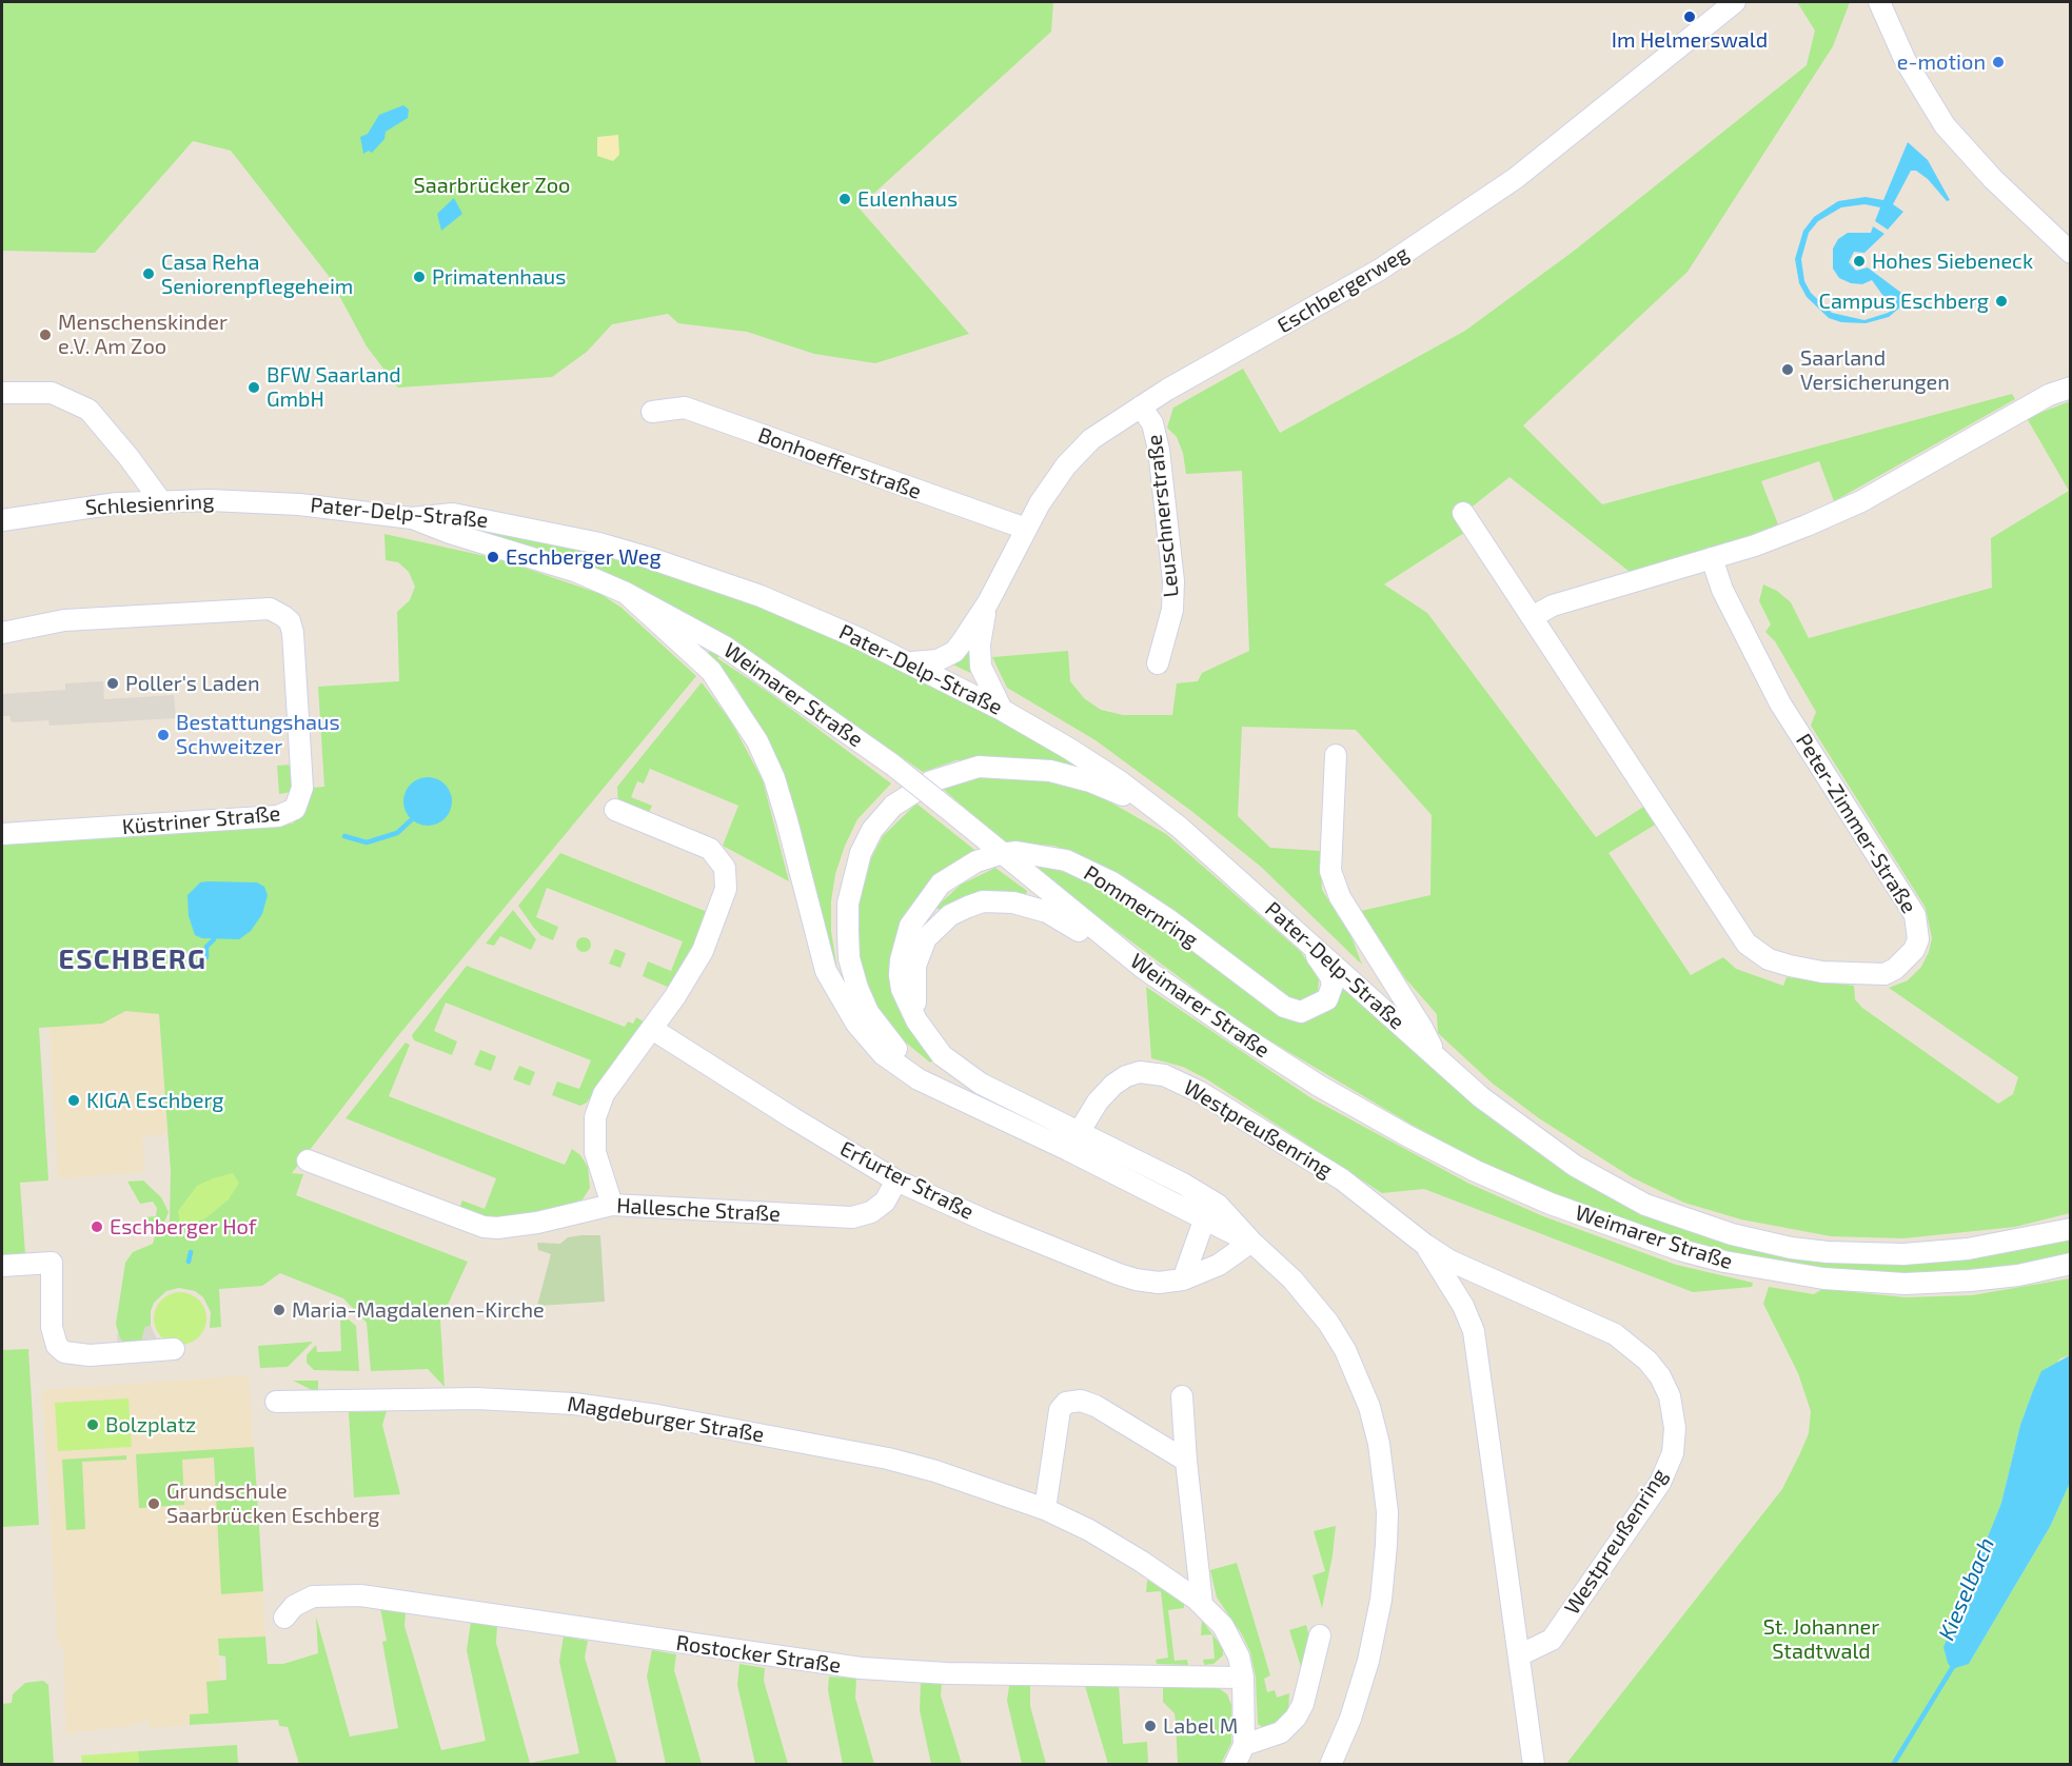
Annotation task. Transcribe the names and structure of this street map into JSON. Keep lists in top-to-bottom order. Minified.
{"streets":{"street":["Eschbergerweg","Bonhoefferstraße","Schlesienring","Pater-Delp-Straße","Leuschnerstraße","Weimarer Straße","Küstriner Straße","Peter-Zimmer-Straße","Pommernring","Westpreußenring","Erfurter Straße","Hallesche Straße","Magdeburger Straße","Rostocker Straße"]},"crossings":[["Eschbergerweg","Bonhoefferstraße"],["Eschbergerweg","Pater-Delp-Straße"],["Eschbergerweg","Leuschnerstraße"],["Schlesienring","Pater-Delp-Straße"],["Pater-Delp-Straße","Weimarer Straße"],["Pater-Delp-Straße","Pommernring"],["Weimarer Straße","Pommernring"],["Pommernring","Westpreußenring"],["Pommernring","Erfurter Straße"],["Erfurter Straße","Hallesche Straße"],["Magdeburger Straße","Rostocker Straße"]],"districts":["ESCHBERG"],"water":["Kieselbach"],"parks":["Saarbrücker Zoo","St. Johanner Stadtwald"],"places":["Im Helmerswald","e-motion","Eulenhaus","Hohes Siebeneck","Casa Reha Seniorenpflegeheim","Primatenhaus","Campus Eschberg","Menschenskinder e.V. Am Zoo","Saarland Versicherungen","BFW Saarland GmbH","Eschberger Weg","Poller's Laden","Bestattungshaus Schweitzer","KIGA Eschberg","Eschberger Hof","Maria-Magdalenen-Kirche","Bolzplatz","Grundschule Saarbrücken Eschberg","Label M"]}
